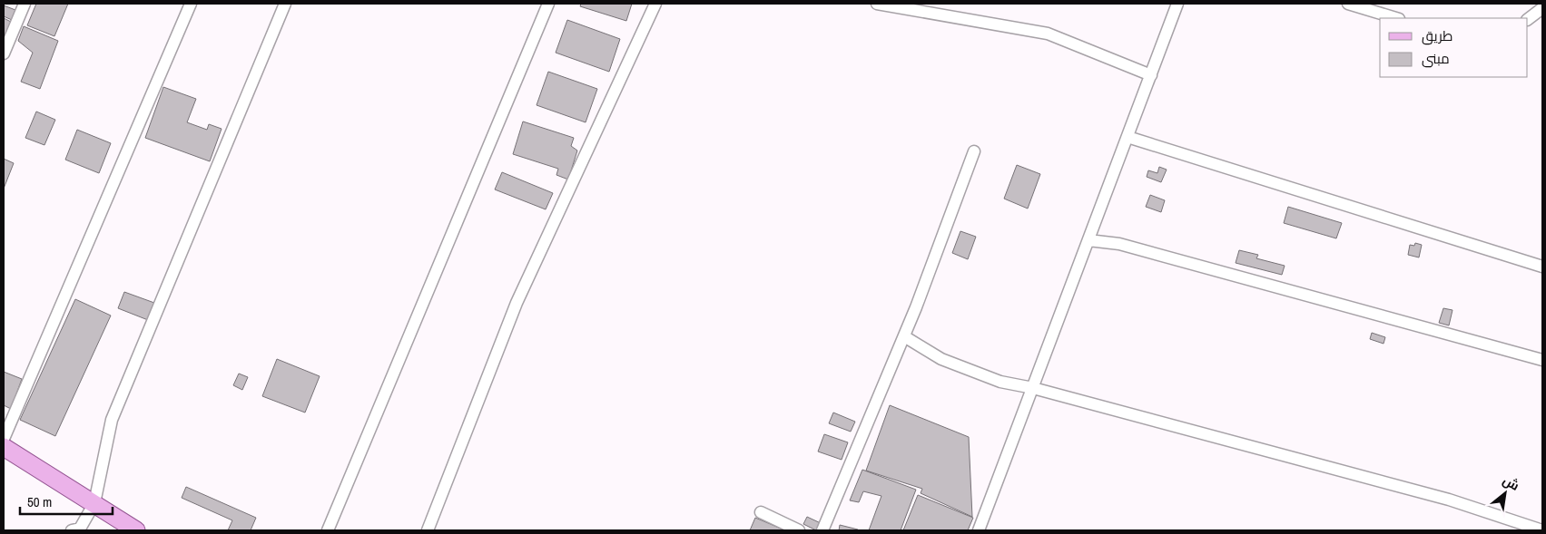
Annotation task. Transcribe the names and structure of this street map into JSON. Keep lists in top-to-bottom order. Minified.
{"legend":["طريق","مبنى"],"scale_bar":"50 m","north":"top right"}
